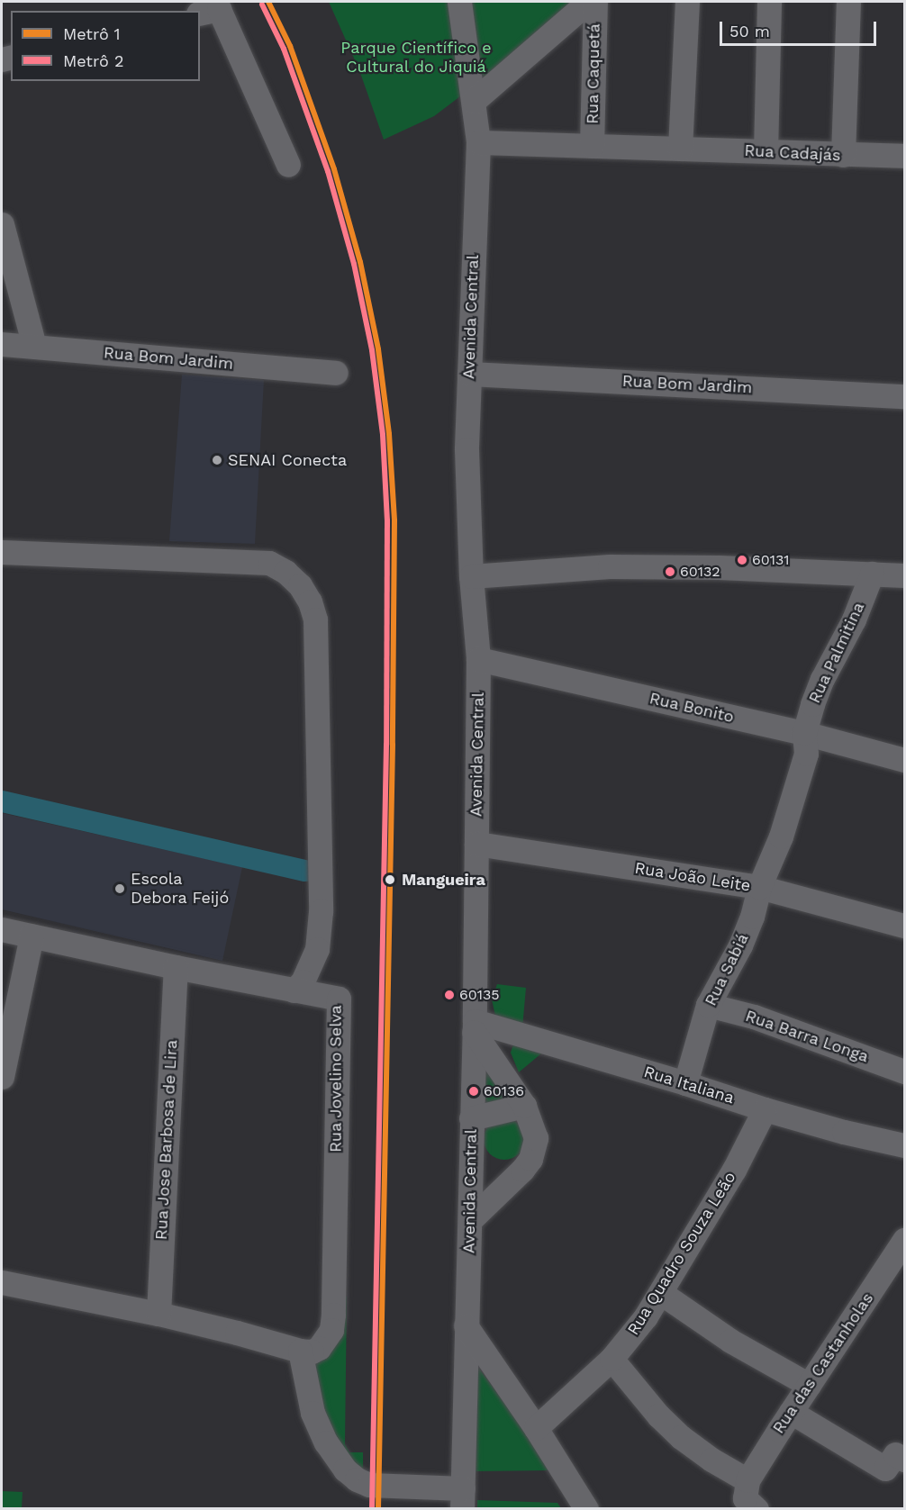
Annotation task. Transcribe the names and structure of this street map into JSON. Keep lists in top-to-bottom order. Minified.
{"streets":{"street":["Rua Caquetá","Rua Cadajás","Avenida Central","Rua Bom Jardim","Rua Palmitina","Rua Bonito","Rua João Leite","Rua Sabiá","Rua Barra Longa","Rua Jovelino Selva","Rua Italiana","Rua Jose Barbosa de Lira","Rua Quadro Souza Leão","Rua das Castanholas"]},"crossings":[["Rua Caquetá","Rua Cadajás"],["Rua Cadajás","Avenida Central"],["Avenida Central","Rua Bom Jardim"],["Avenida Central","Rua Bonito"],["Avenida Central","Rua João Leite"],["Avenida Central","Rua Italiana"],["Rua Palmitina","Rua Bonito"],["Rua Palmitina","Rua João Leite"],["Rua Palmitina","Rua Sabiá"],["Rua João Leite","Rua Sabiá"],["Rua Sabiá","Rua Barra Longa"],["Rua Sabiá","Rua Italiana"],["Rua Jovelino Selva","Rua Jose Barbosa de Lira"],["Rua Italiana","Rua Quadro Souza Leão"]],"parks":["Parque Científico e Cultural do Jiquiá"],"places":["SENAI Conecta","60131","60132","Mangueira","Escola Debora Feijó","60135","60136"],"lines":["metro line 1","metro line 2"],"legend":["Metrô 1","Metrô 2"],"scale_bar":"50 m"}
